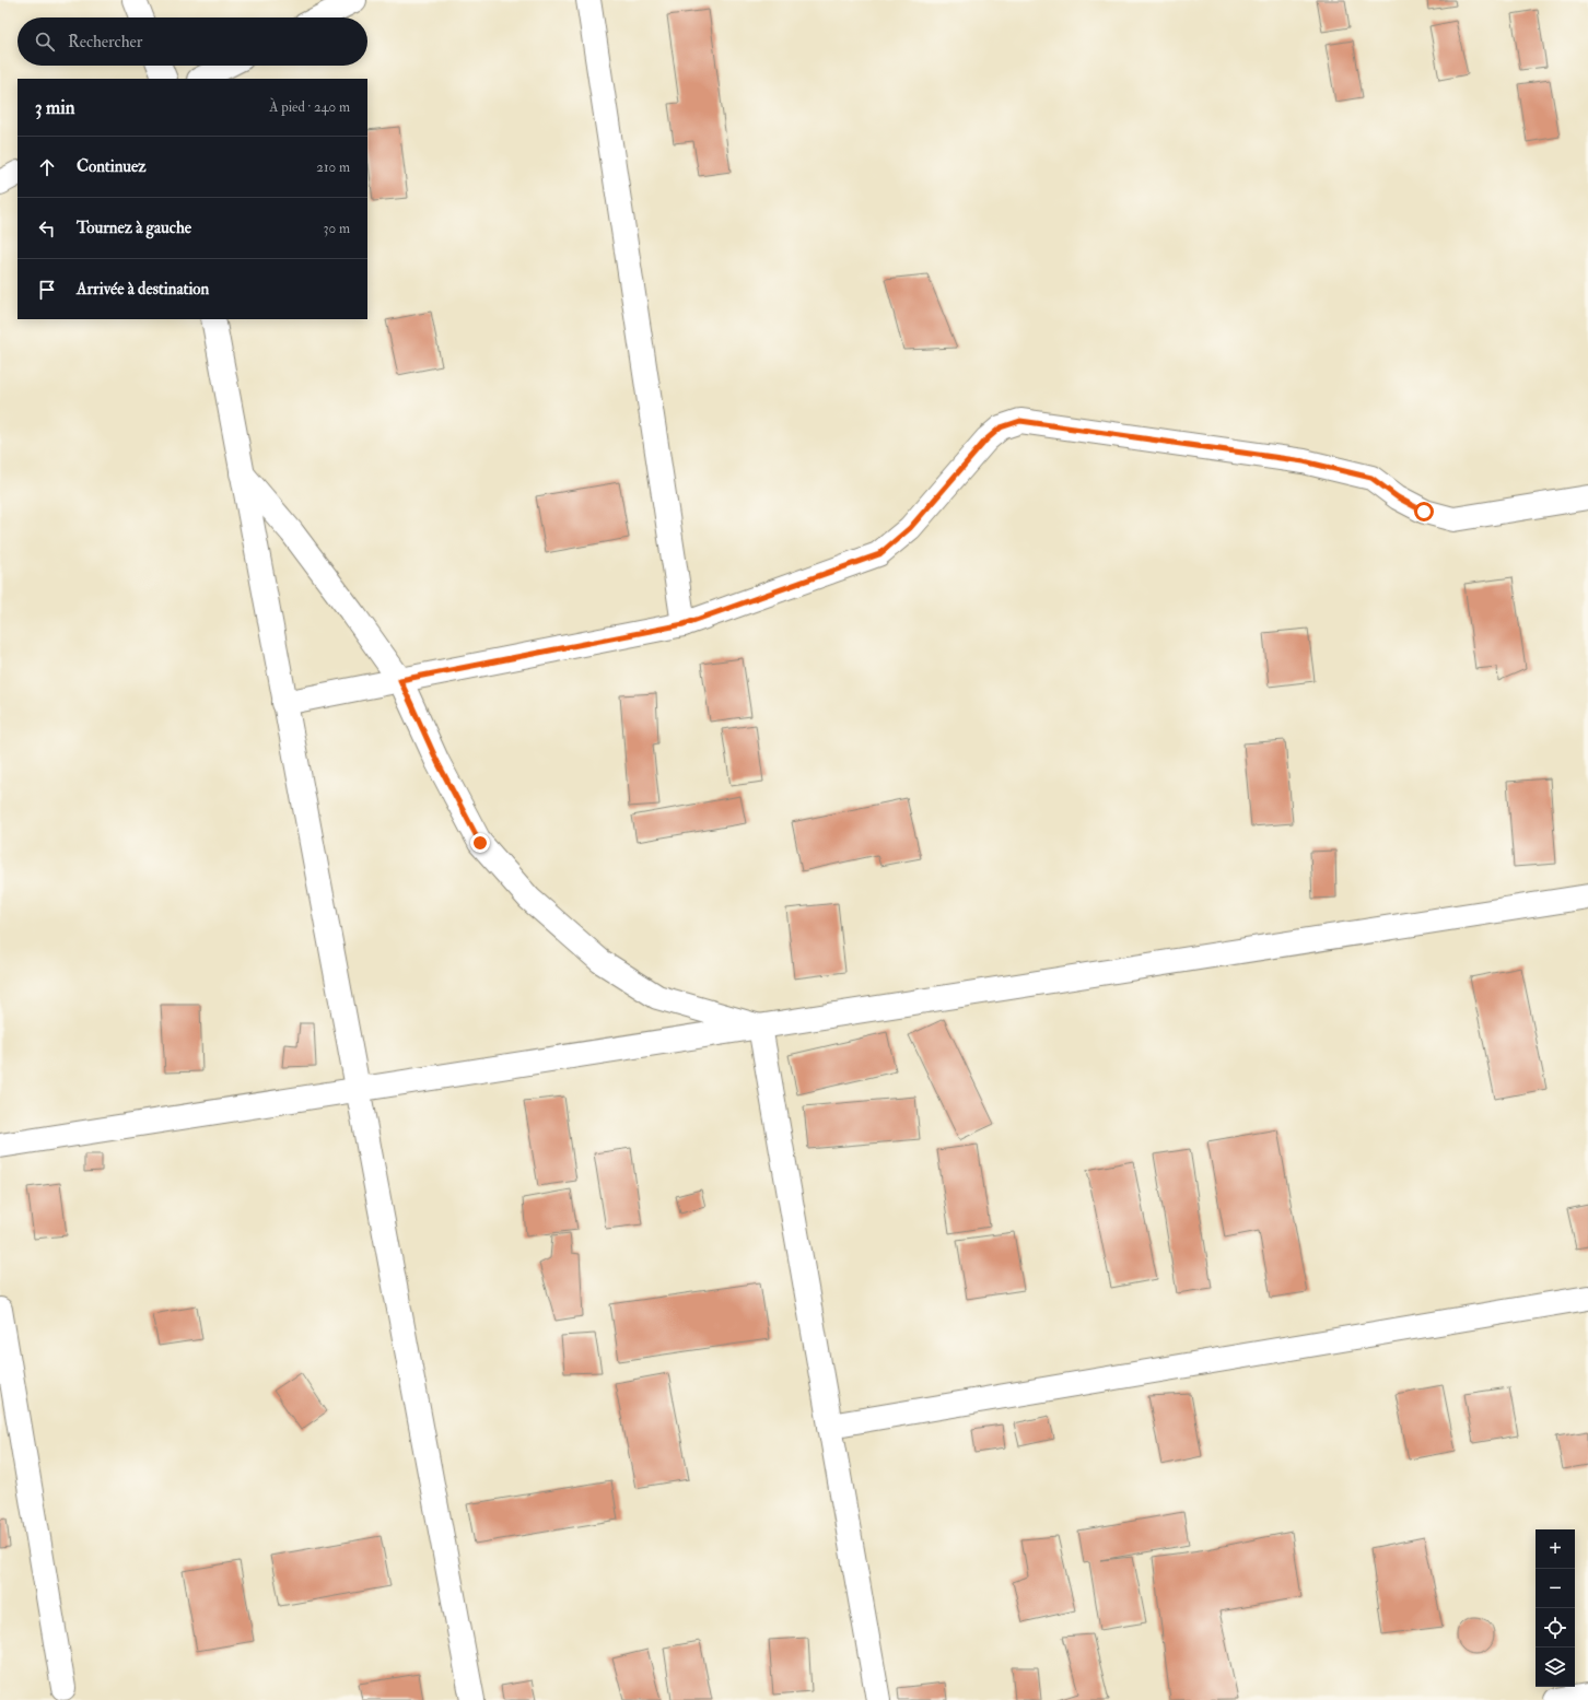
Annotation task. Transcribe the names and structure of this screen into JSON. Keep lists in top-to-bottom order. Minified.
{"page":{"search":"Rechercher","heading":["3 min","À pied · 240 m"],"list":[["Continuez","210 m"],["Tournez à gauche","30 m"],"Arrivée à destination"],"map_buttons":["+","−"]}}
